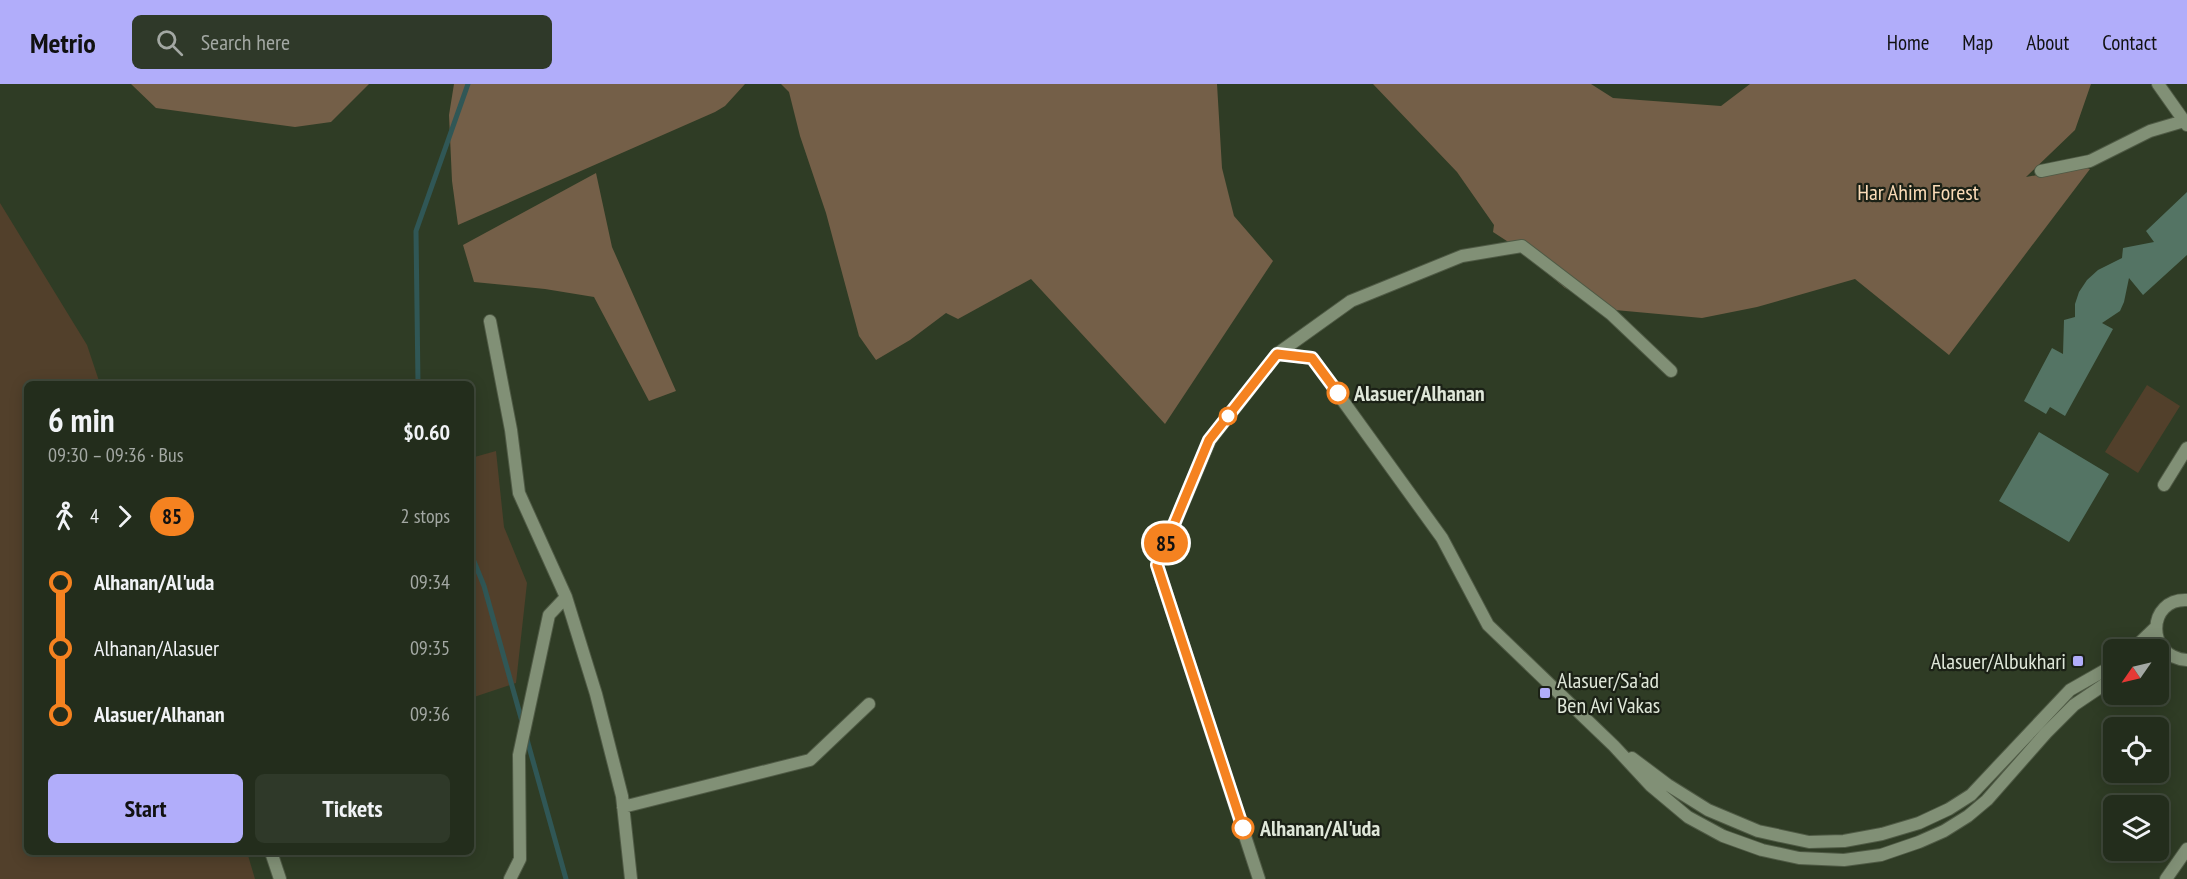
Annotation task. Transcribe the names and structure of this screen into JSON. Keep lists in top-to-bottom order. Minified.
{"parks":["Har Ahim Forest"],"places":{"other":["Alasuer/Alhanan","Alhanan/Al'uda"],"transit":["Alasuer/Albukhari","Alasuer/Sa'ad Ben Avi Vakas"]},"lines":["bus line 85"],"north":"bottom left","page":{"header":"Metrio","search":"Search here","nav":["Home","Map","About","Contact"],"on_map":"85","heading":["6 min","09:30 – 09:36 · Bus","$0.60"],"legs":["4","85","2 stops"],"list":[{"name":"Alhanan/Al'uda","value":"09:34"},{"name":"Alhanan/Alasuer","value":"09:35"},{"name":"Alasuer/Alhanan","value":"09:36"}],"buttons":["Start","Tickets"]}}
